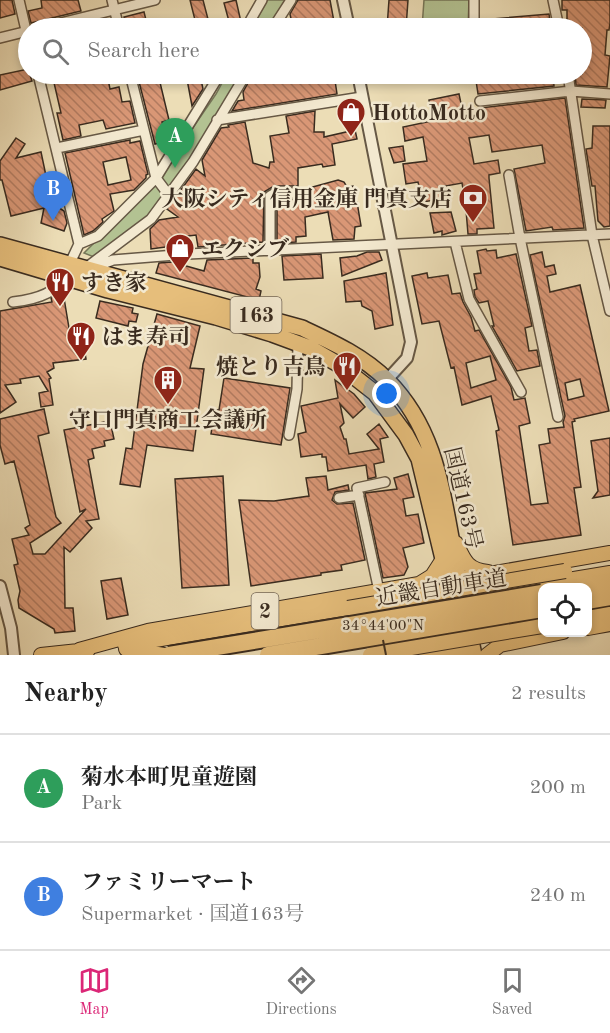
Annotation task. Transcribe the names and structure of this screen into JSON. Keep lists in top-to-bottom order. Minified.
{"streets":{"highway":["163","国道163号","近畿自動車道"],"main road":["2"]},"crossings":[["国道163号","2"]],"places":{"shop":["HottoMotto","エクシブ"],"bank":["大阪シティ信用金庫 門真支店"],"restaurant":["すき家","はま寿司","焼とり吉鳥"],"building":["守口門真商工会議所"]},"page":{"search":"Search here","pins":["A","B"],"heading":["Nearby","2 results"],"list":[{"mark":"A","name":"菊水本町児童遊園","note":"Park","value":"200 m"},{"mark":"B","name":"ファミリーマート","note":"Supermarket · 国道163号","value":"240 m"}],"nav":["Map","Directions","Saved"]},"coordinates":["34°44'00\"N"]}
